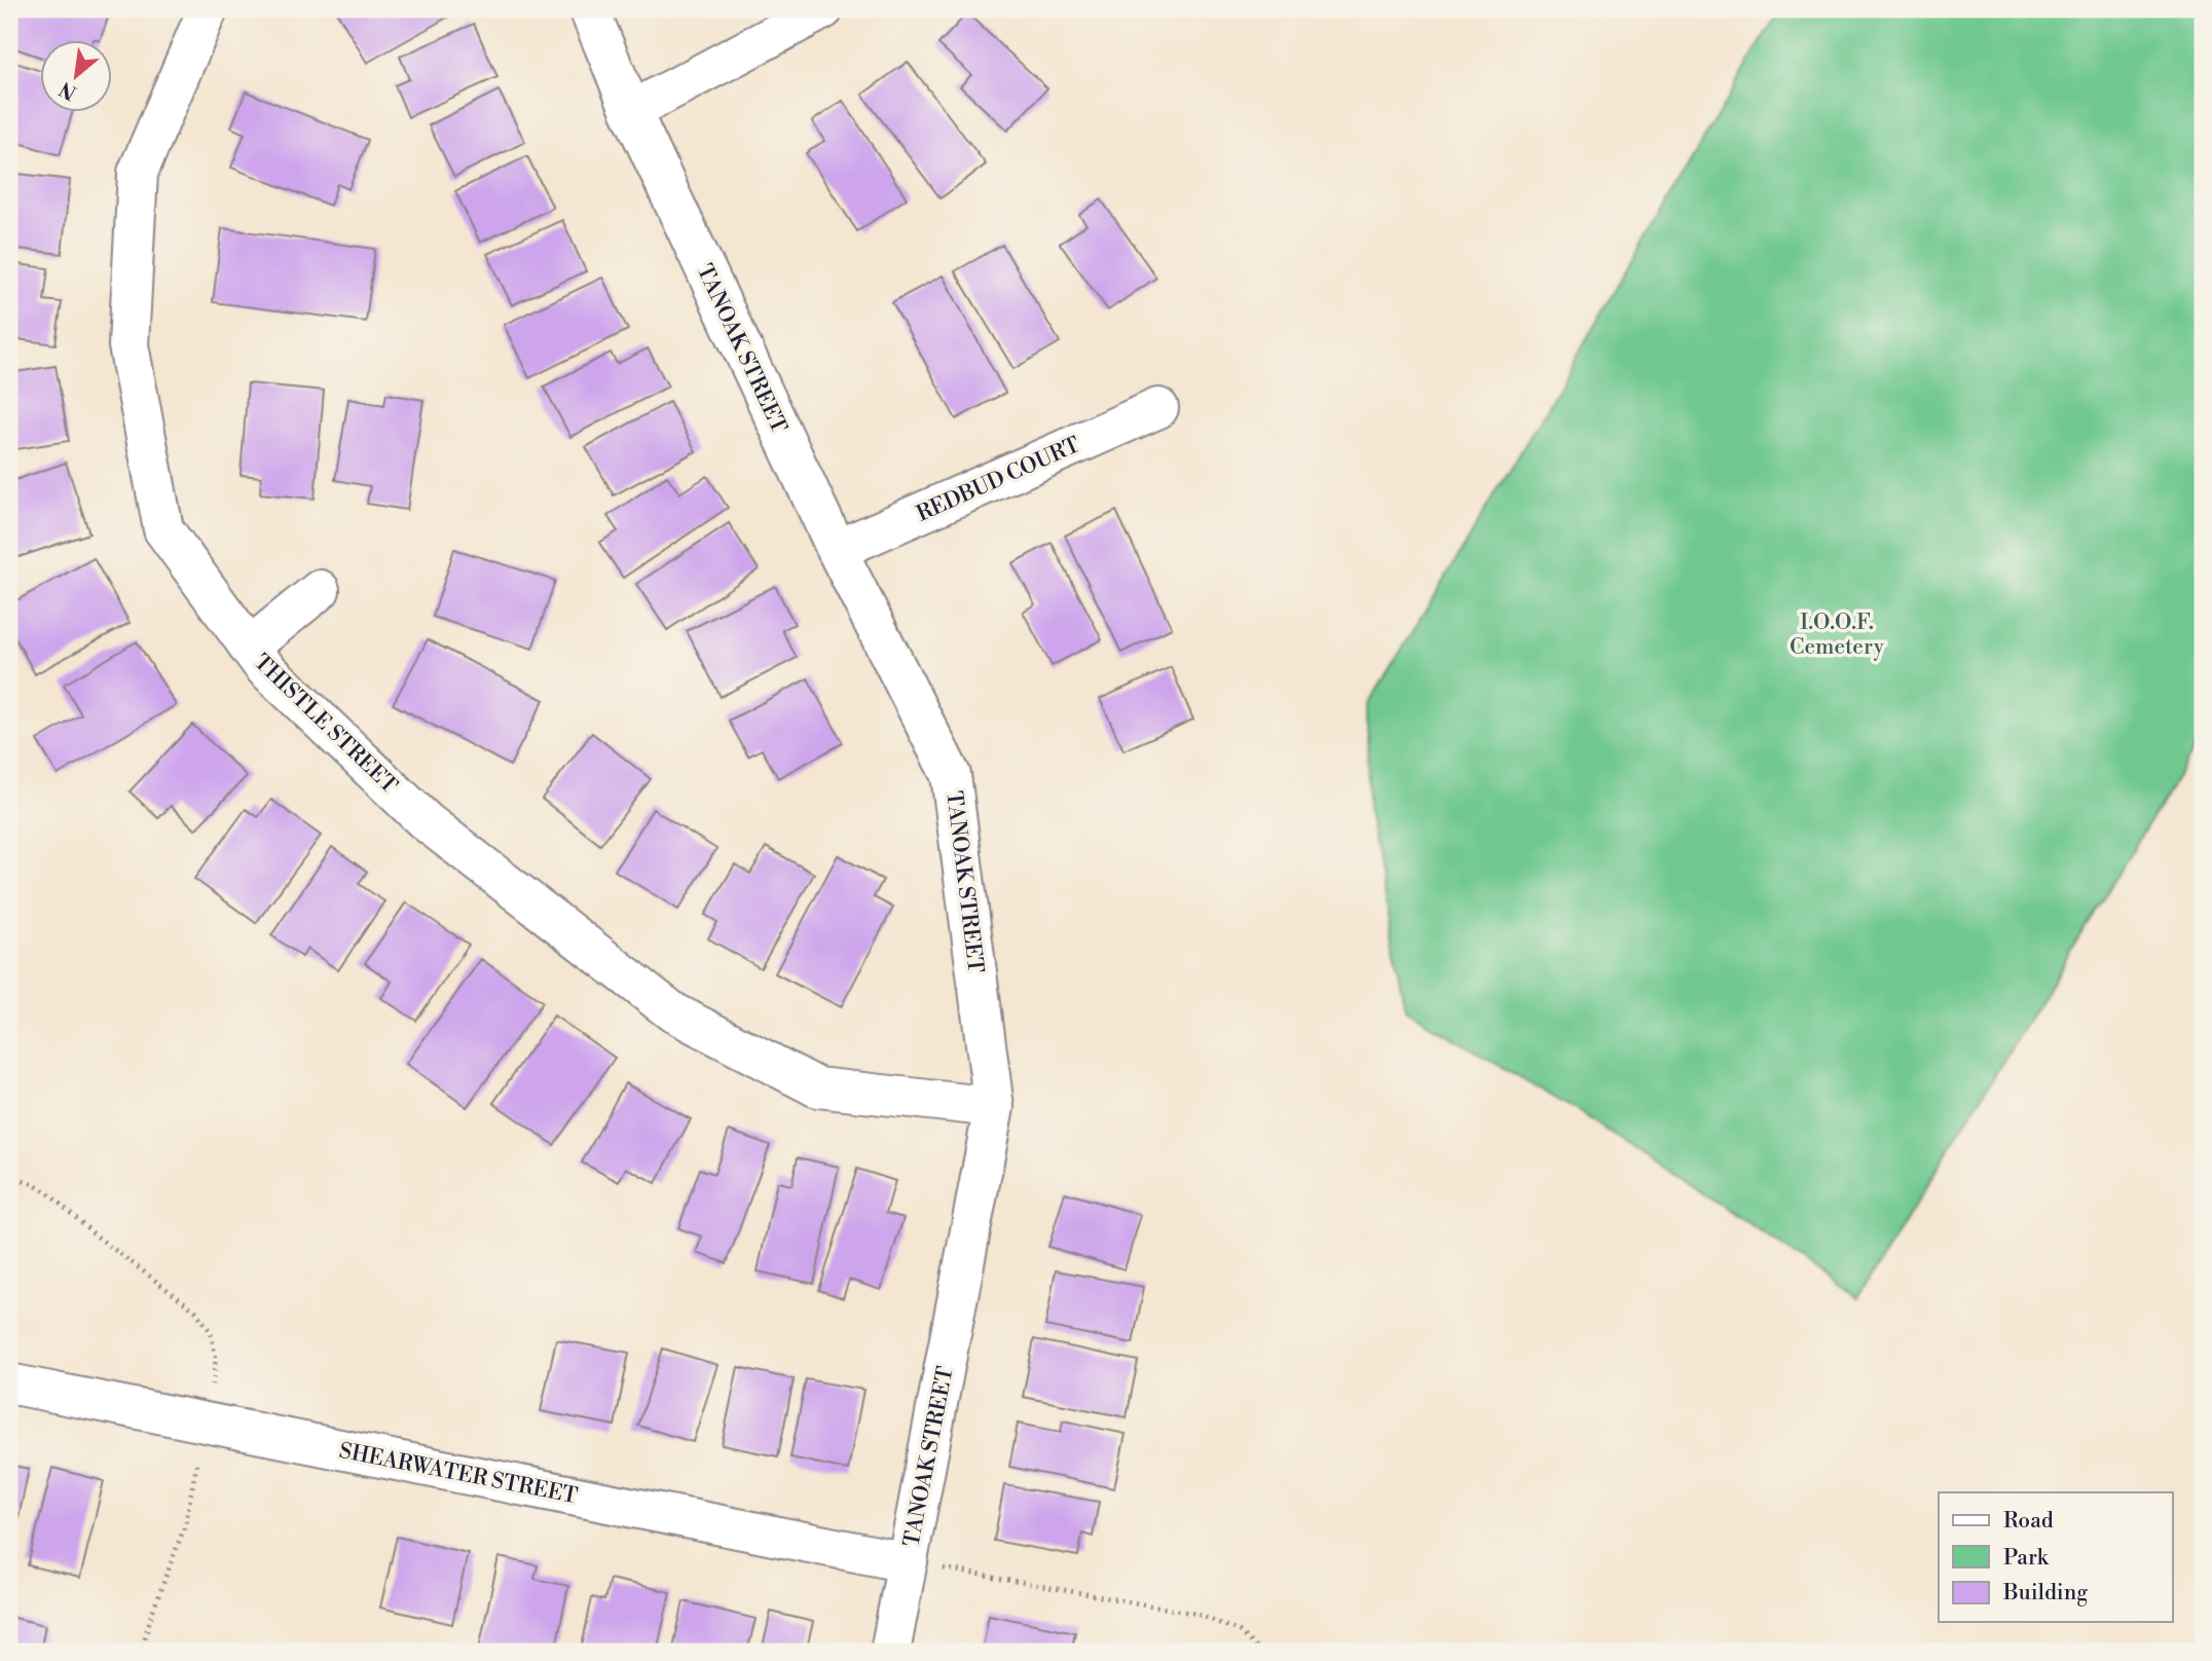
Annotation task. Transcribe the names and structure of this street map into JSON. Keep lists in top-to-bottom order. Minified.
{"streets":{"street":["TANOAK STREET","REDBUD COURT","THISTLE STREET","SHEARWATER STREET"]},"crossings":[["TANOAK STREET","REDBUD COURT"],["TANOAK STREET","THISTLE STREET"],["TANOAK STREET","SHEARWATER STREET"]],"parks":["I.O.O.F. Cemetery"],"legend":["Road","Park","Building"],"north":"bottom left"}
